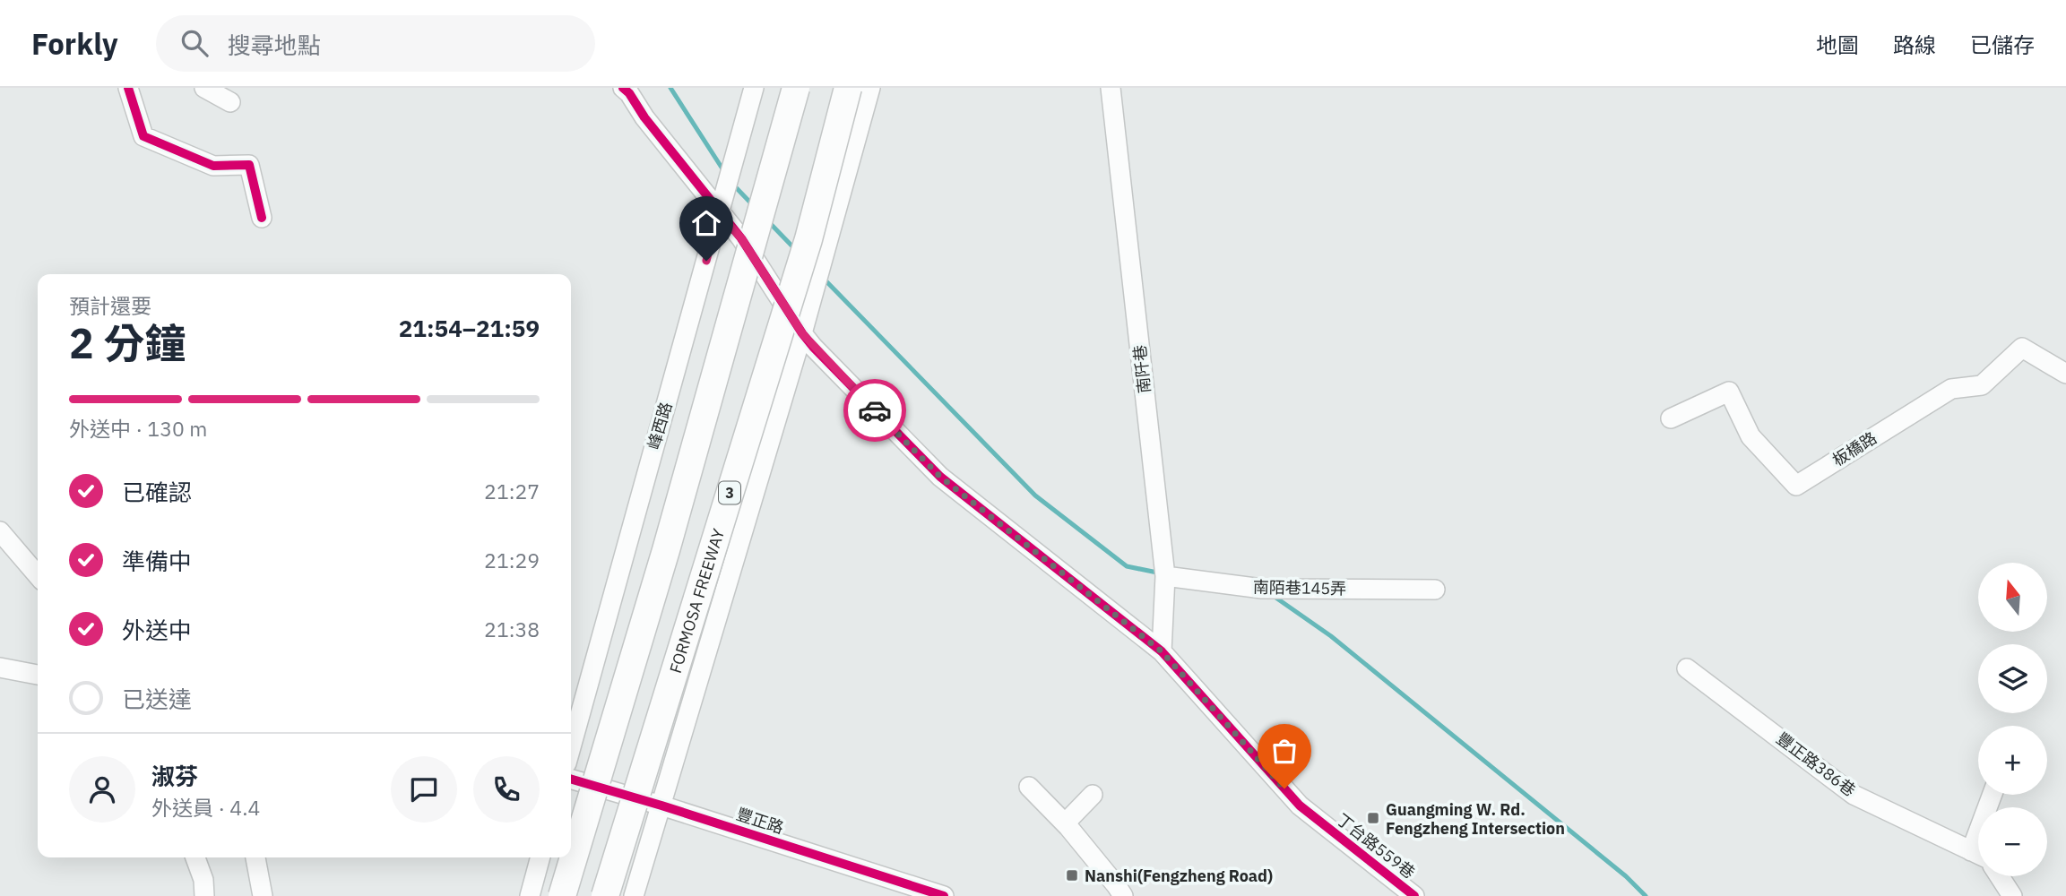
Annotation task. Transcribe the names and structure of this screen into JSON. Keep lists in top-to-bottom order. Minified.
{"streets":{"highway":["3","FORMOSA FREEWAY"],"street":["南阡巷","峰西路","板橋路","南陌巷145弄","豐正路386巷","豐正路","丁台路559巷"]},"crossings":[["南阡巷","南陌巷145弄"],["南阡巷","丁台路559巷"],["峰西路","丁台路559巷"]],"places":{"transit":["Guangming W. Rd. Fengzheng Intersection","Nanshi(Fengzheng Road)"]},"north":"top","page":{"header":"Forkly","search":"搜尋地點","nav":["地圖","路線","已儲存"],"heading":["2 分鐘","預計還要","21:54–21:59"],"panel":["淑芬","外送員 · 4.4"],"bar":"外送中 · 130 m","list":[["已確認","21:27"],["準備中","21:29"],["外送中","21:38"],"已送達"],"map_buttons":["+","−"]}}
